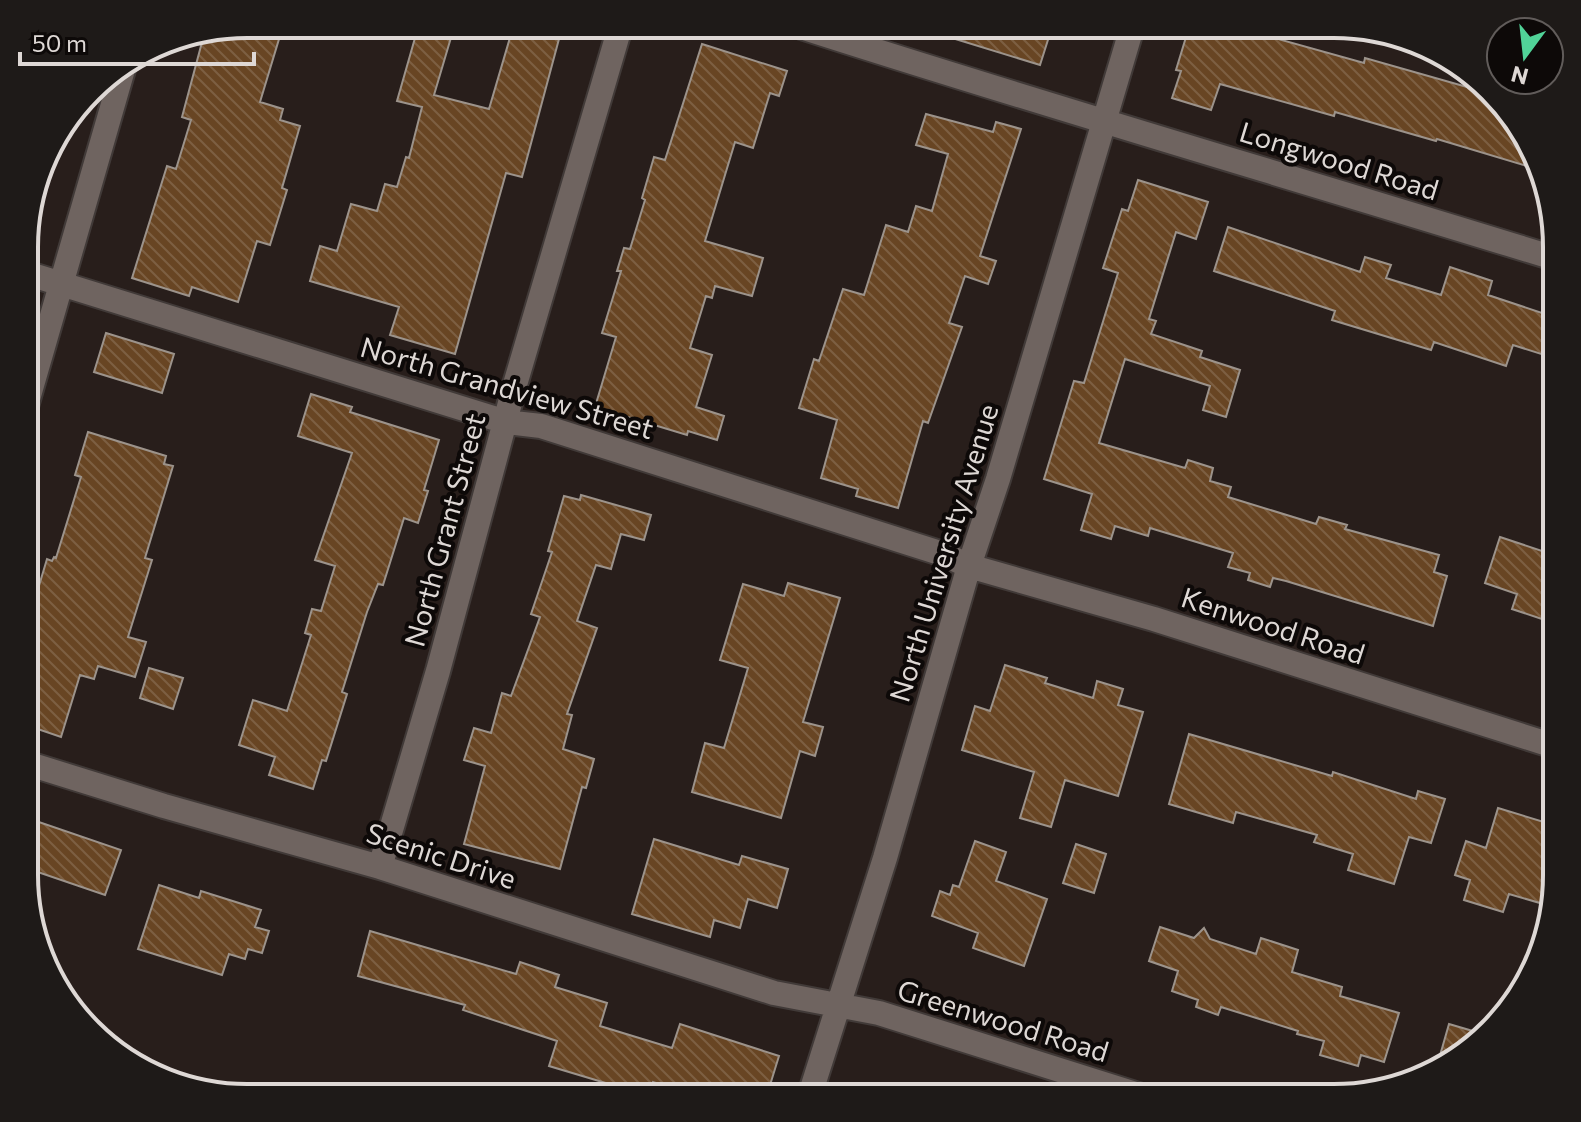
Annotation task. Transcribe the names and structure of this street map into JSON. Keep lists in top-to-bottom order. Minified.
{"streets":{"street":["Longwood Road","North Grandview Street","North Grant Street","North University Avenue","Kenwood Road","Scenic Drive","Greenwood Road"]},"crossings":[["Longwood Road","North University Avenue"],["North Grandview Street","North Grant Street"],["North Grandview Street","North University Avenue"],["North Grandview Street","Kenwood Road"],["North Grant Street","Scenic Drive"],["North University Avenue","Kenwood Road"],["North University Avenue","Scenic Drive"],["North University Avenue","Greenwood Road"],["Scenic Drive","Greenwood Road"]],"scale_bar":"50 m","north":"bottom"}
